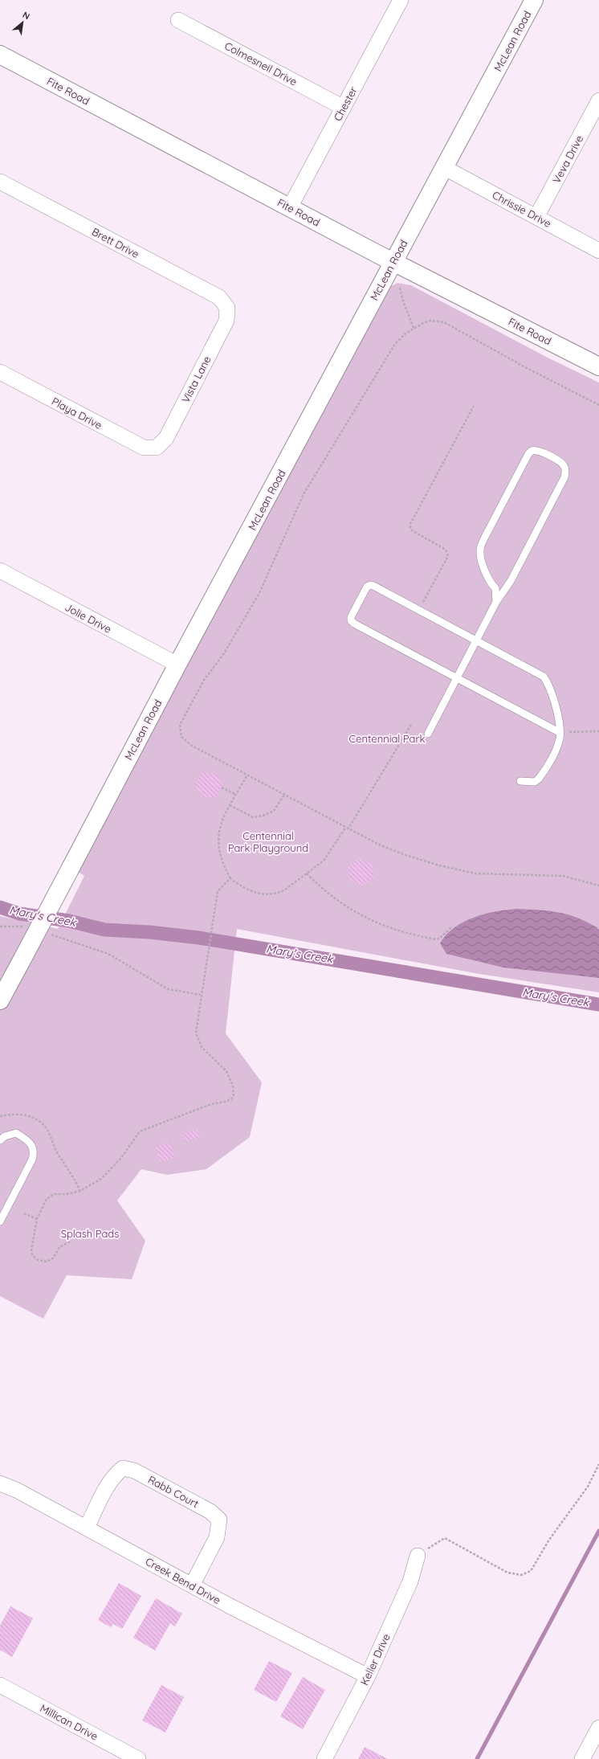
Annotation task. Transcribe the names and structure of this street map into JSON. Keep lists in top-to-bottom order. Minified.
{"streets":{"street":["McLean Road","Colmesneil Drive","Fite Road","Chester","Veva Drive","Chrissie Drive","Brett Drive","Vista Lane","Playa Drive","Jolie Drive","Rabb Court","Creek Bend Drive","Keller Drive","Millican Drive"]},"crossings":[["McLean Road","Fite Road"],["McLean Road","Chrissie Drive"],["McLean Road","Jolie Drive"],["Colmesneil Drive","Chester"],["Fite Road","Chester"],["Veva Drive","Chrissie Drive"],["Brett Drive","Vista Lane"],["Vista Lane","Playa Drive"],["Rabb Court","Creek Bend Drive"],["Creek Bend Drive","Keller Drive"]],"water":["Mary's Creek"],"parks":["Centennial Park","Centennial Park Playground","Splash Pads"],"north":"top right"}
